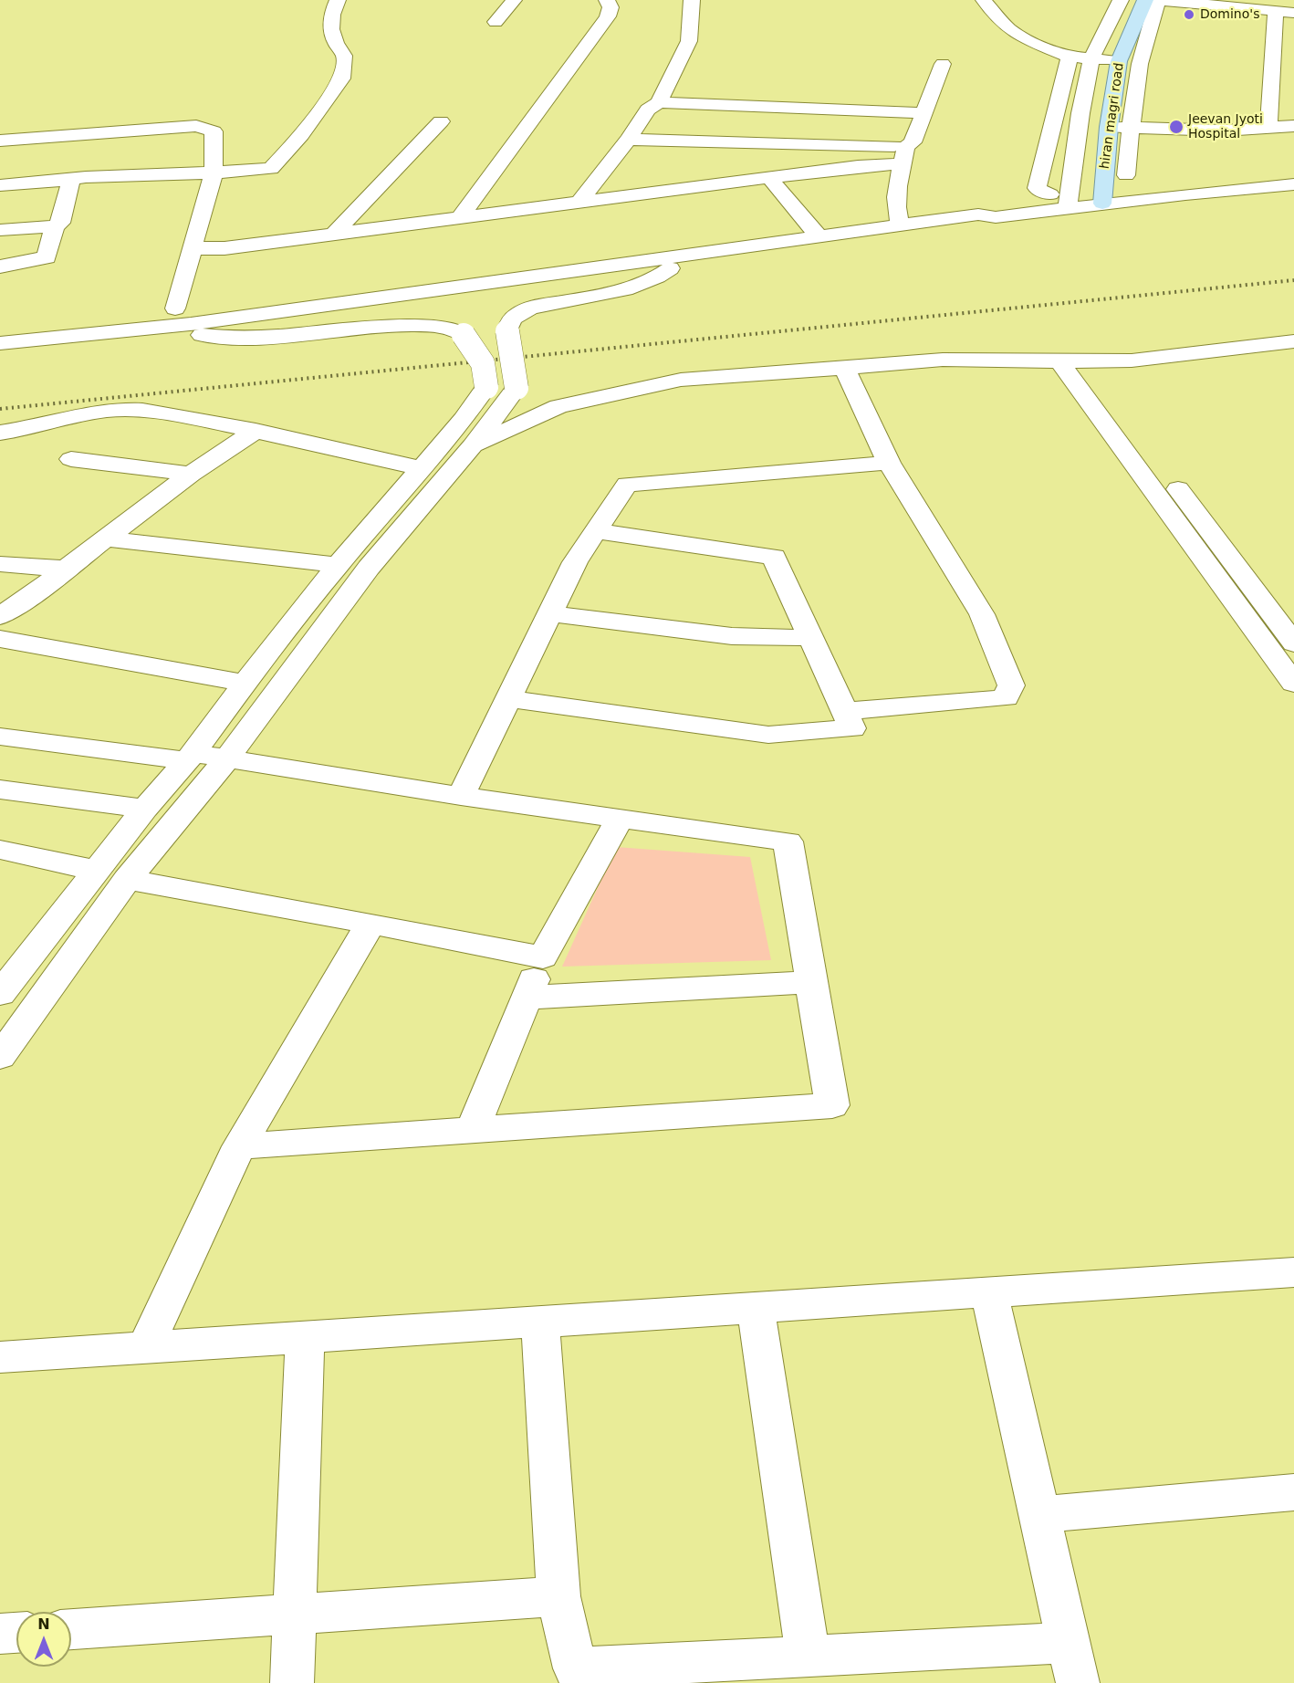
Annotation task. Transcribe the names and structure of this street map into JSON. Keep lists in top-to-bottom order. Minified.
{"streets":{"main road":["hiran magri road"]},"places":["Domino's","Jeevan Jyoti Hospital"],"north":"top"}
